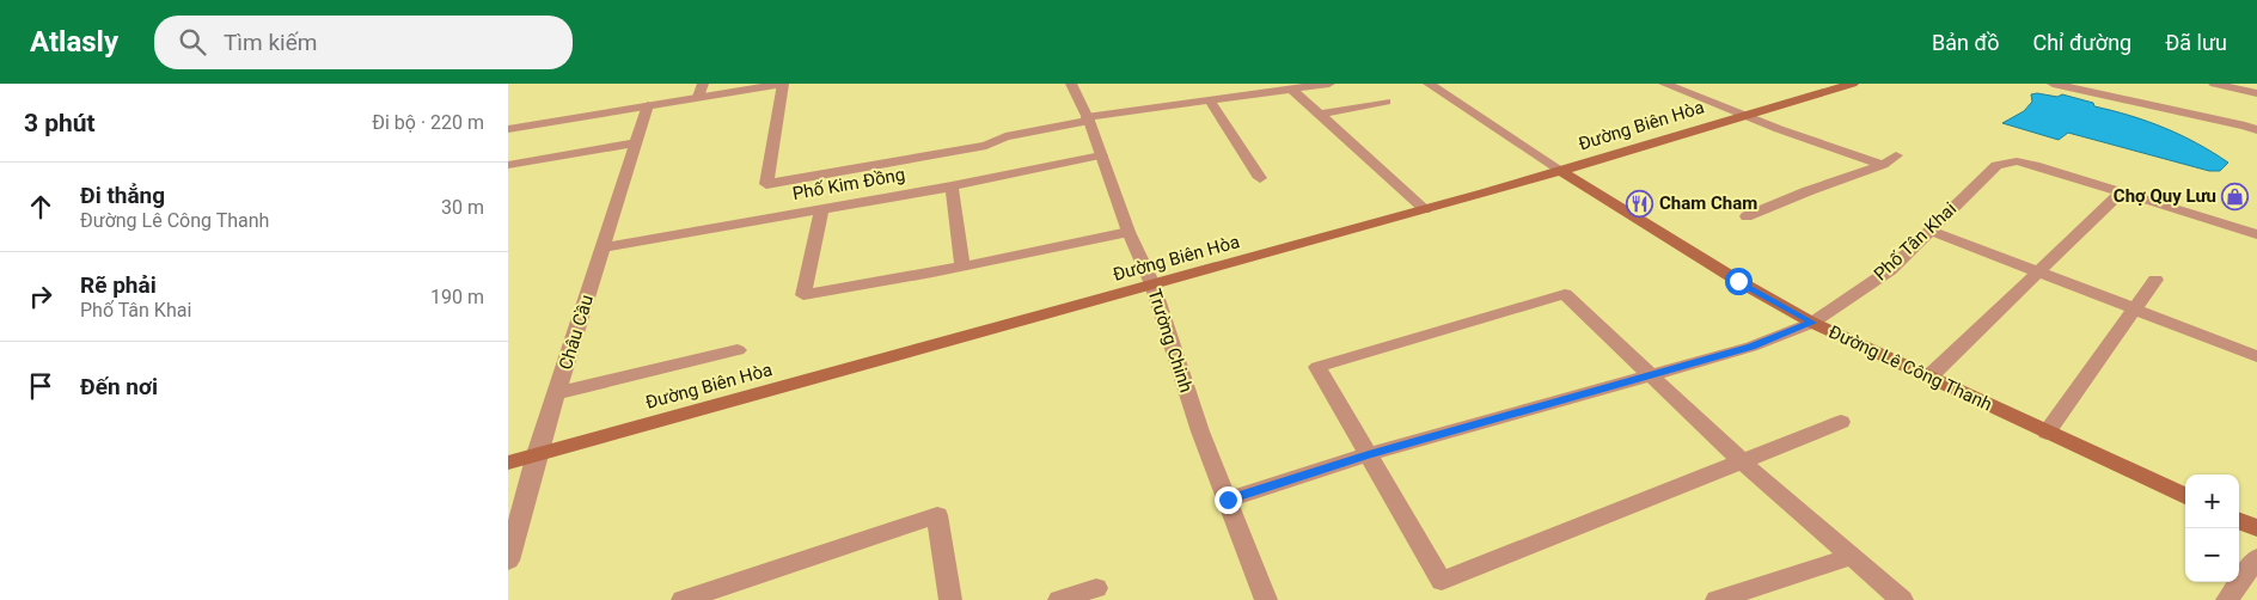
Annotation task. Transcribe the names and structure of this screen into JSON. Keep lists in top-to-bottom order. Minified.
{"streets":{"main road":["Đường Biên Hòa","Đường Lê Công Thanh"],"street":["Phố Kim Đồng","Phố Tân Khai","Châu Cầu","Trường Chinh"]},"crossings":[["Đường Biên Hòa","Châu Cầu"],["Đường Biên Hòa","Trường Chinh"],["Đường Biên Hòa","Đường Lê Công Thanh"],["Phố Kim Đồng","Châu Cầu"],["Phố Kim Đồng","Trường Chinh"],["Phố Tân Khai","Trường Chinh"],["Phố Tân Khai","Đường Lê Công Thanh"]],"places":{"shop":["Chợ Quy Lưu"],"restaurant":["Cham Cham"]},"page":{"header":"Atlasly","search":"Tìm kiếm","nav":["Bản đồ","Chỉ đường","Đã lưu"],"heading":["3 phút","Đi bộ · 220 m"],"list":[["Đi thẳng","Đường Lê Công Thanh","30 m"],["Rẽ phải","Phố Tân Khai","190 m"],"Đến nơi"],"map_buttons":["+","−"]}}
